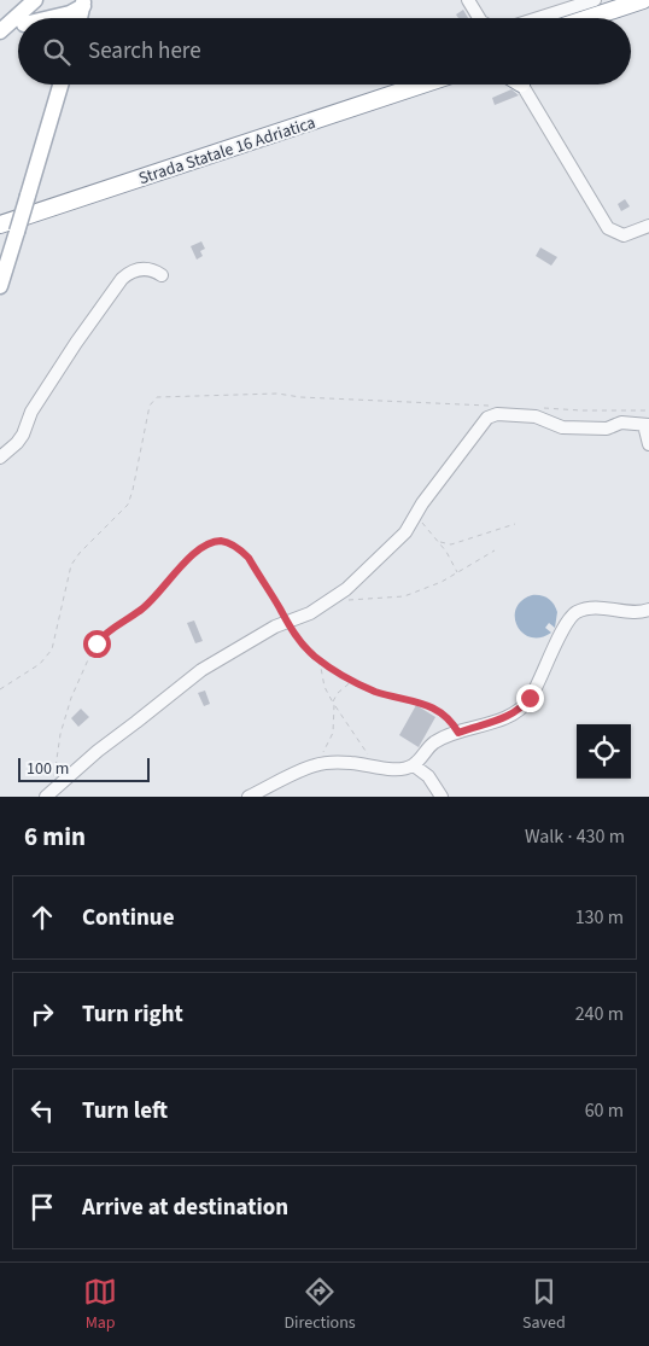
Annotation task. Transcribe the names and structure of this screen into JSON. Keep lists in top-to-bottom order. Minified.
{"streets":{"highway":["Strada Statale 16 Adriatica"]},"scale_bar":"100 m","page":{"search":"Search here","scale":"100 m","heading":["6 min","Walk · 430 m"],"list":[["Continue","130 m"],["Turn right","240 m"],["Turn left","60 m"],"Arrive at destination"],"nav":["Map","Directions","Saved"]}}
